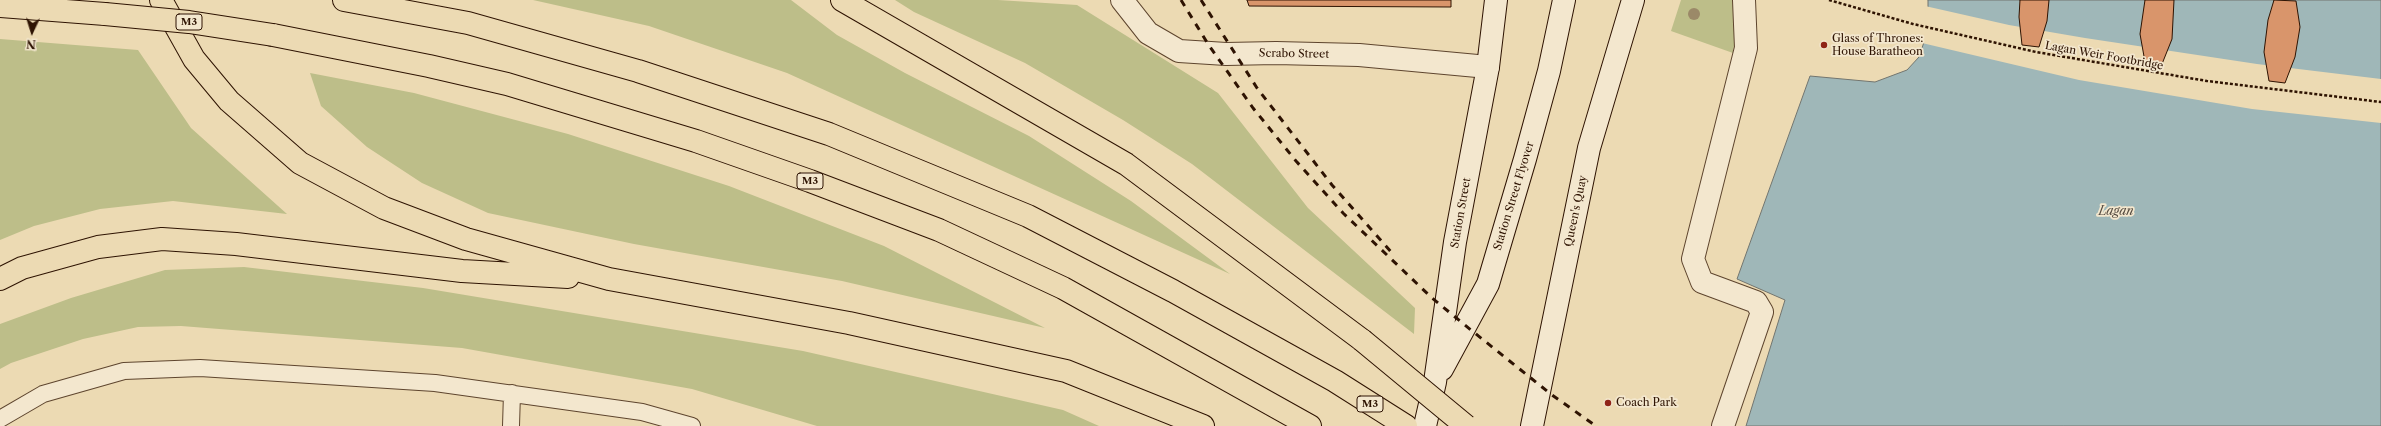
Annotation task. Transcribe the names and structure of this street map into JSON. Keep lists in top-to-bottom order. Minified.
{"streets":{"highway":["M3"],"street":["Scrabo Street","Station Street Flyover","Queen's Quay","Station Street"],"path":["Lagan Weir Footbridge"]},"crossings":[["Scrabo Street","Station Street"],["Station Street Flyover","Station Street"]],"water":["Lagan"],"places":["Glass of Thrones: House Baratheon","Coach Park"],"north":"bottom"}
